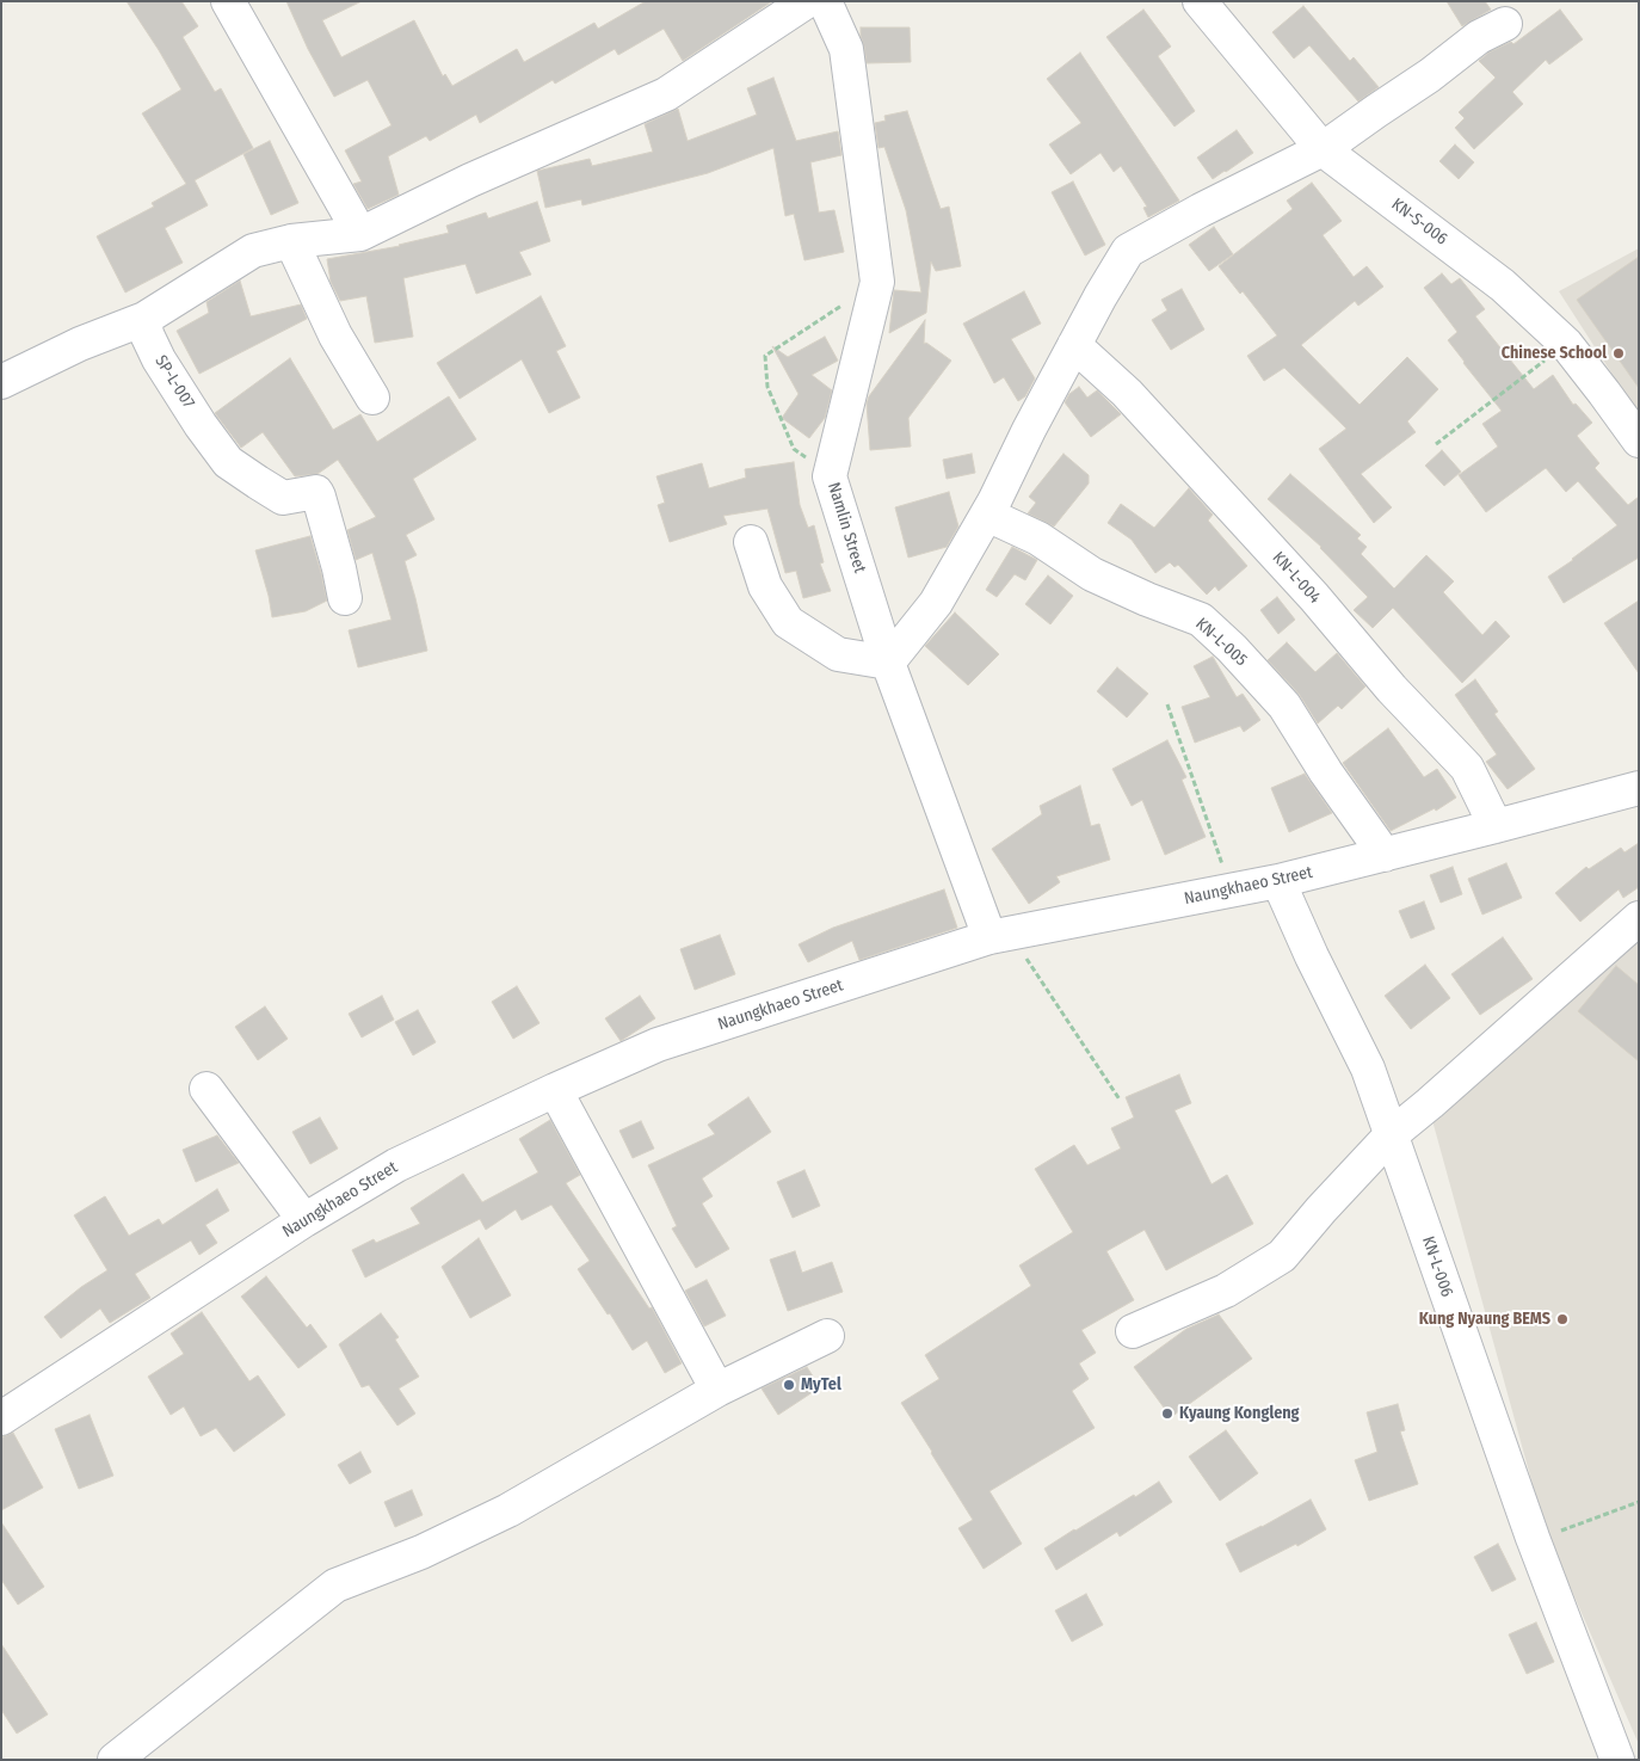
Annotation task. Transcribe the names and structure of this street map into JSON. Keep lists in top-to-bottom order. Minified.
{"streets":{"street":["KN-S-006","SP-L-007","Namlin Street","KN-L-004","KN-L-005","Naungkhaeo Street","KN-L-006"]},"crossings":[["Namlin Street","Naungkhaeo Street"],["KN-L-004","Naungkhaeo Street"],["KN-L-005","Naungkhaeo Street"],["Naungkhaeo Street","KN-L-006"]],"places":["Chinese School","Kung Nyaung BEMS","MyTel","Kyaung Kongleng"]}
